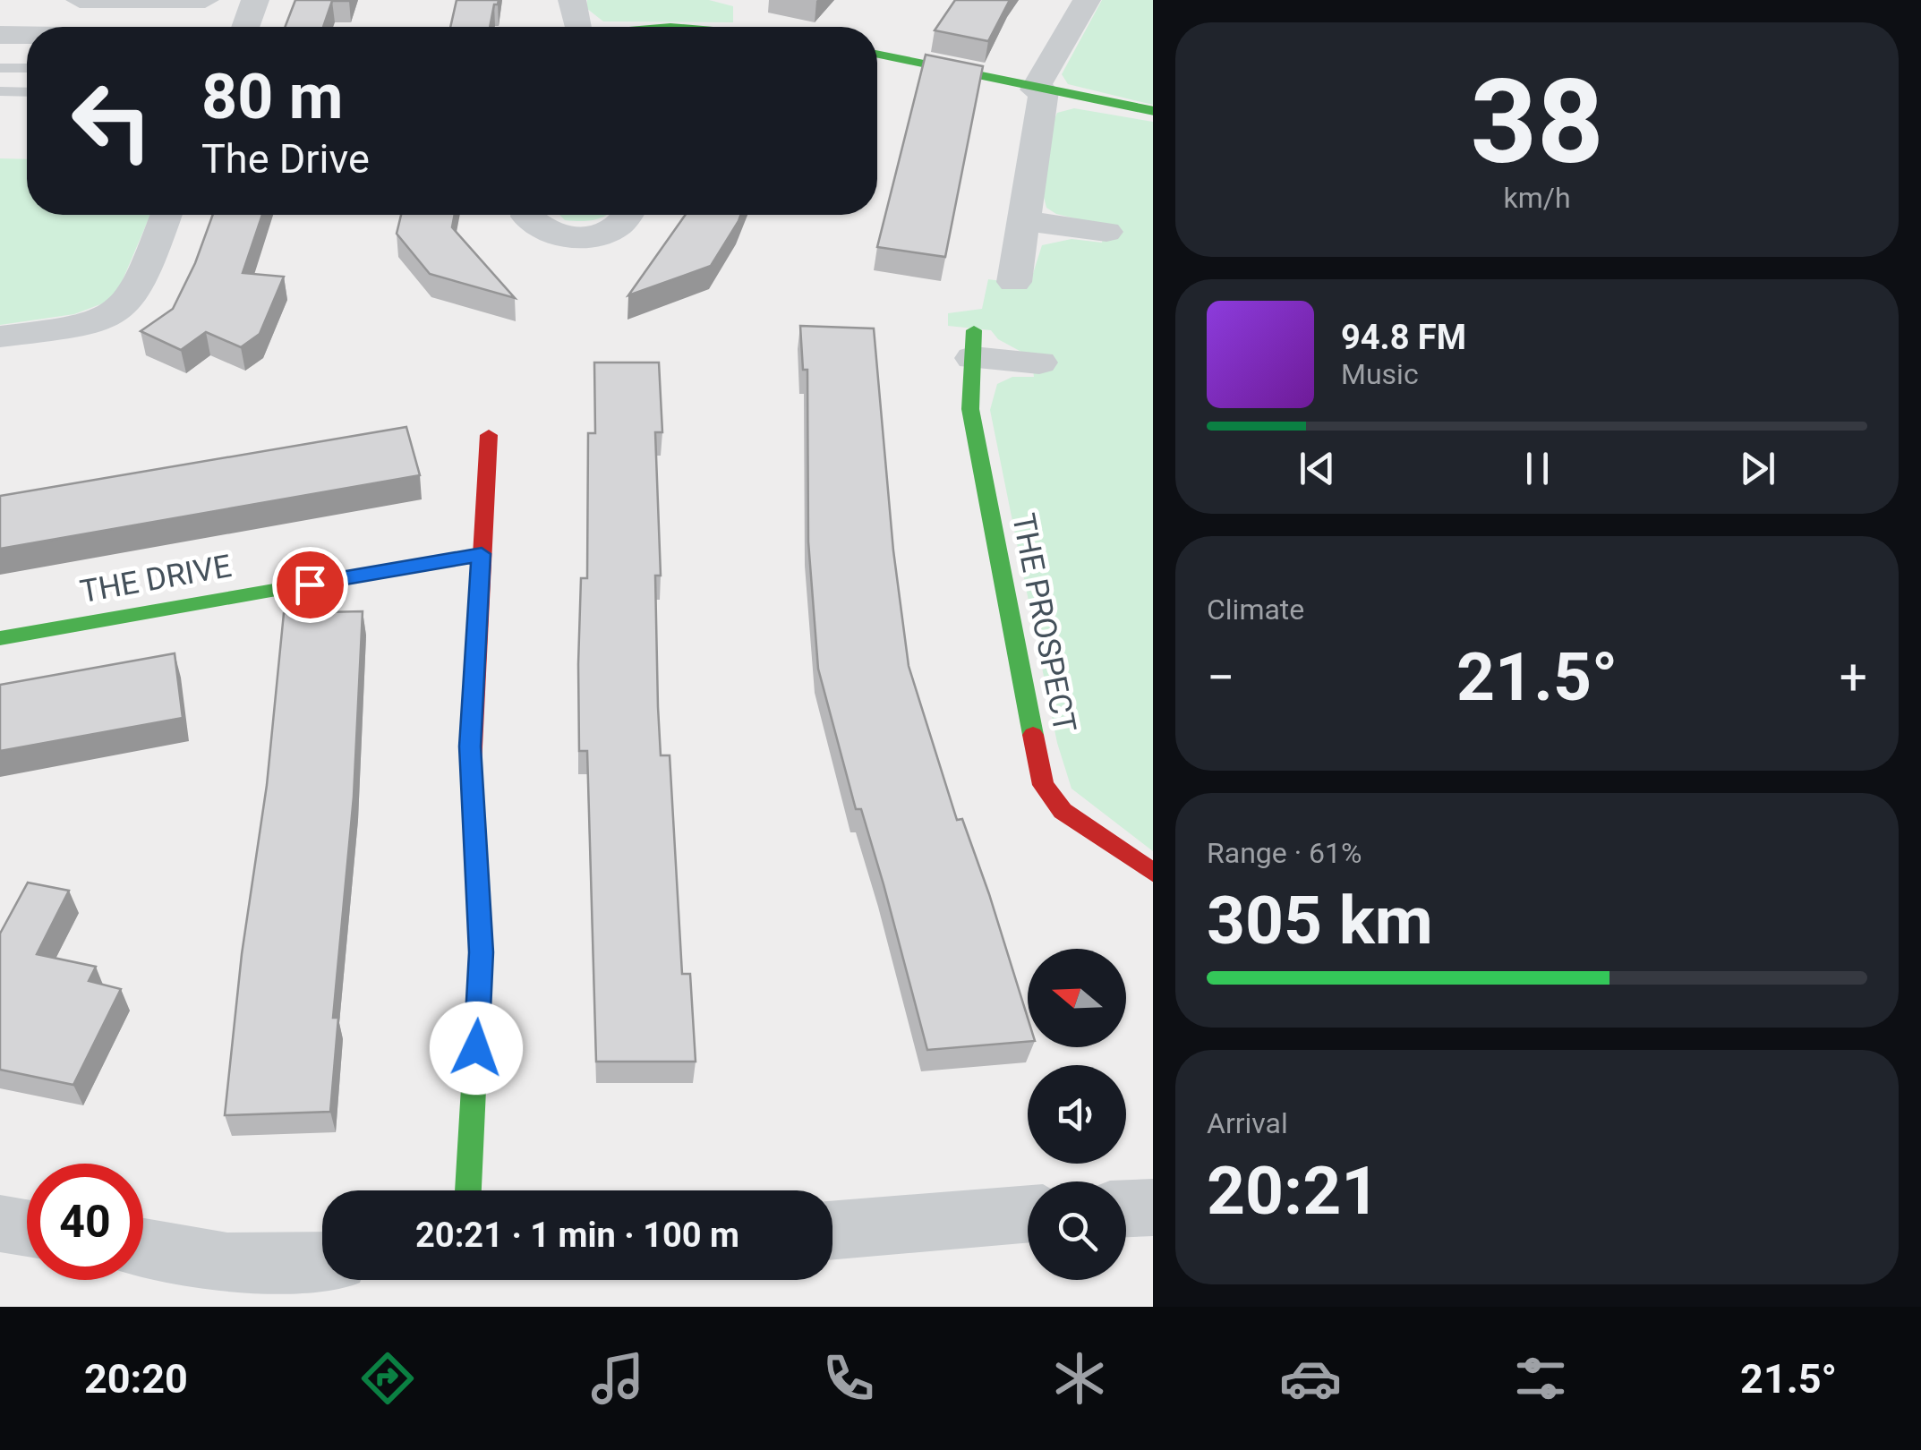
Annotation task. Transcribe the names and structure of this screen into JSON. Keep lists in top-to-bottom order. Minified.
{"streets":{"street":["THE DRIVE","THE PROSPECT"]},"north":"left","page":{"tile":[["38","km/h"],"Climate",["Range · 61%","305 km"],["Arrival","20:21"]],"turn":["80 m","The Drive"],"song":["94.8 FM","Music"],"heat":["−","21.5°","+"],"limit":"40","trip":"20:21 · 1 min · 100 m","tabs":["20:20","21.5°"]}}
